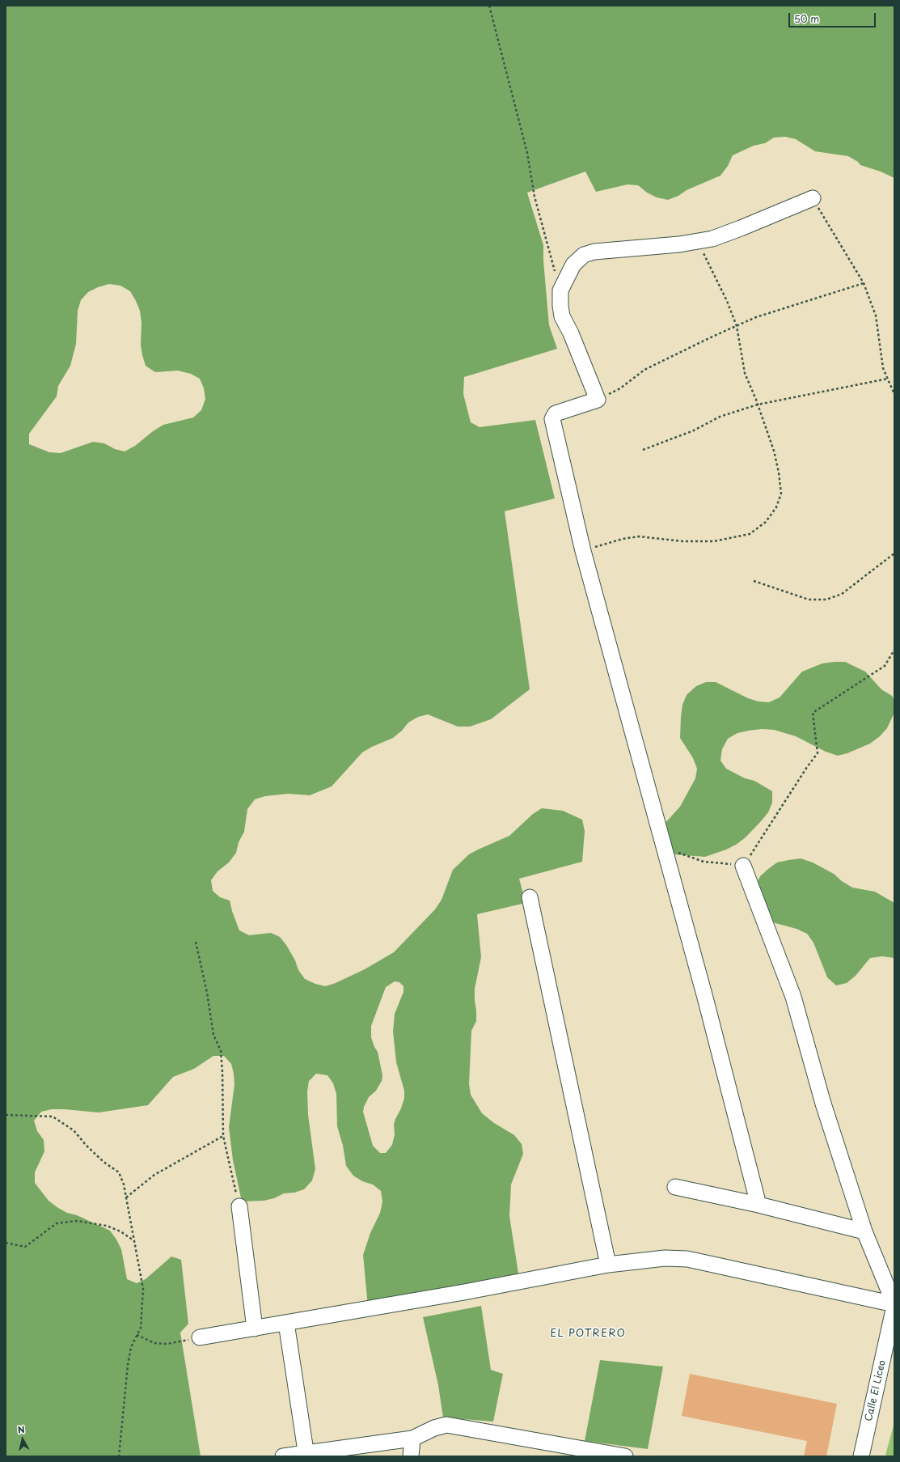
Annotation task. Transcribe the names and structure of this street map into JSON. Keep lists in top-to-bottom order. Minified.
{"streets":{"street":["Calle El Liceo"]},"districts":["EL POTRERO"],"scale_bar":"50 m","north":"top"}
